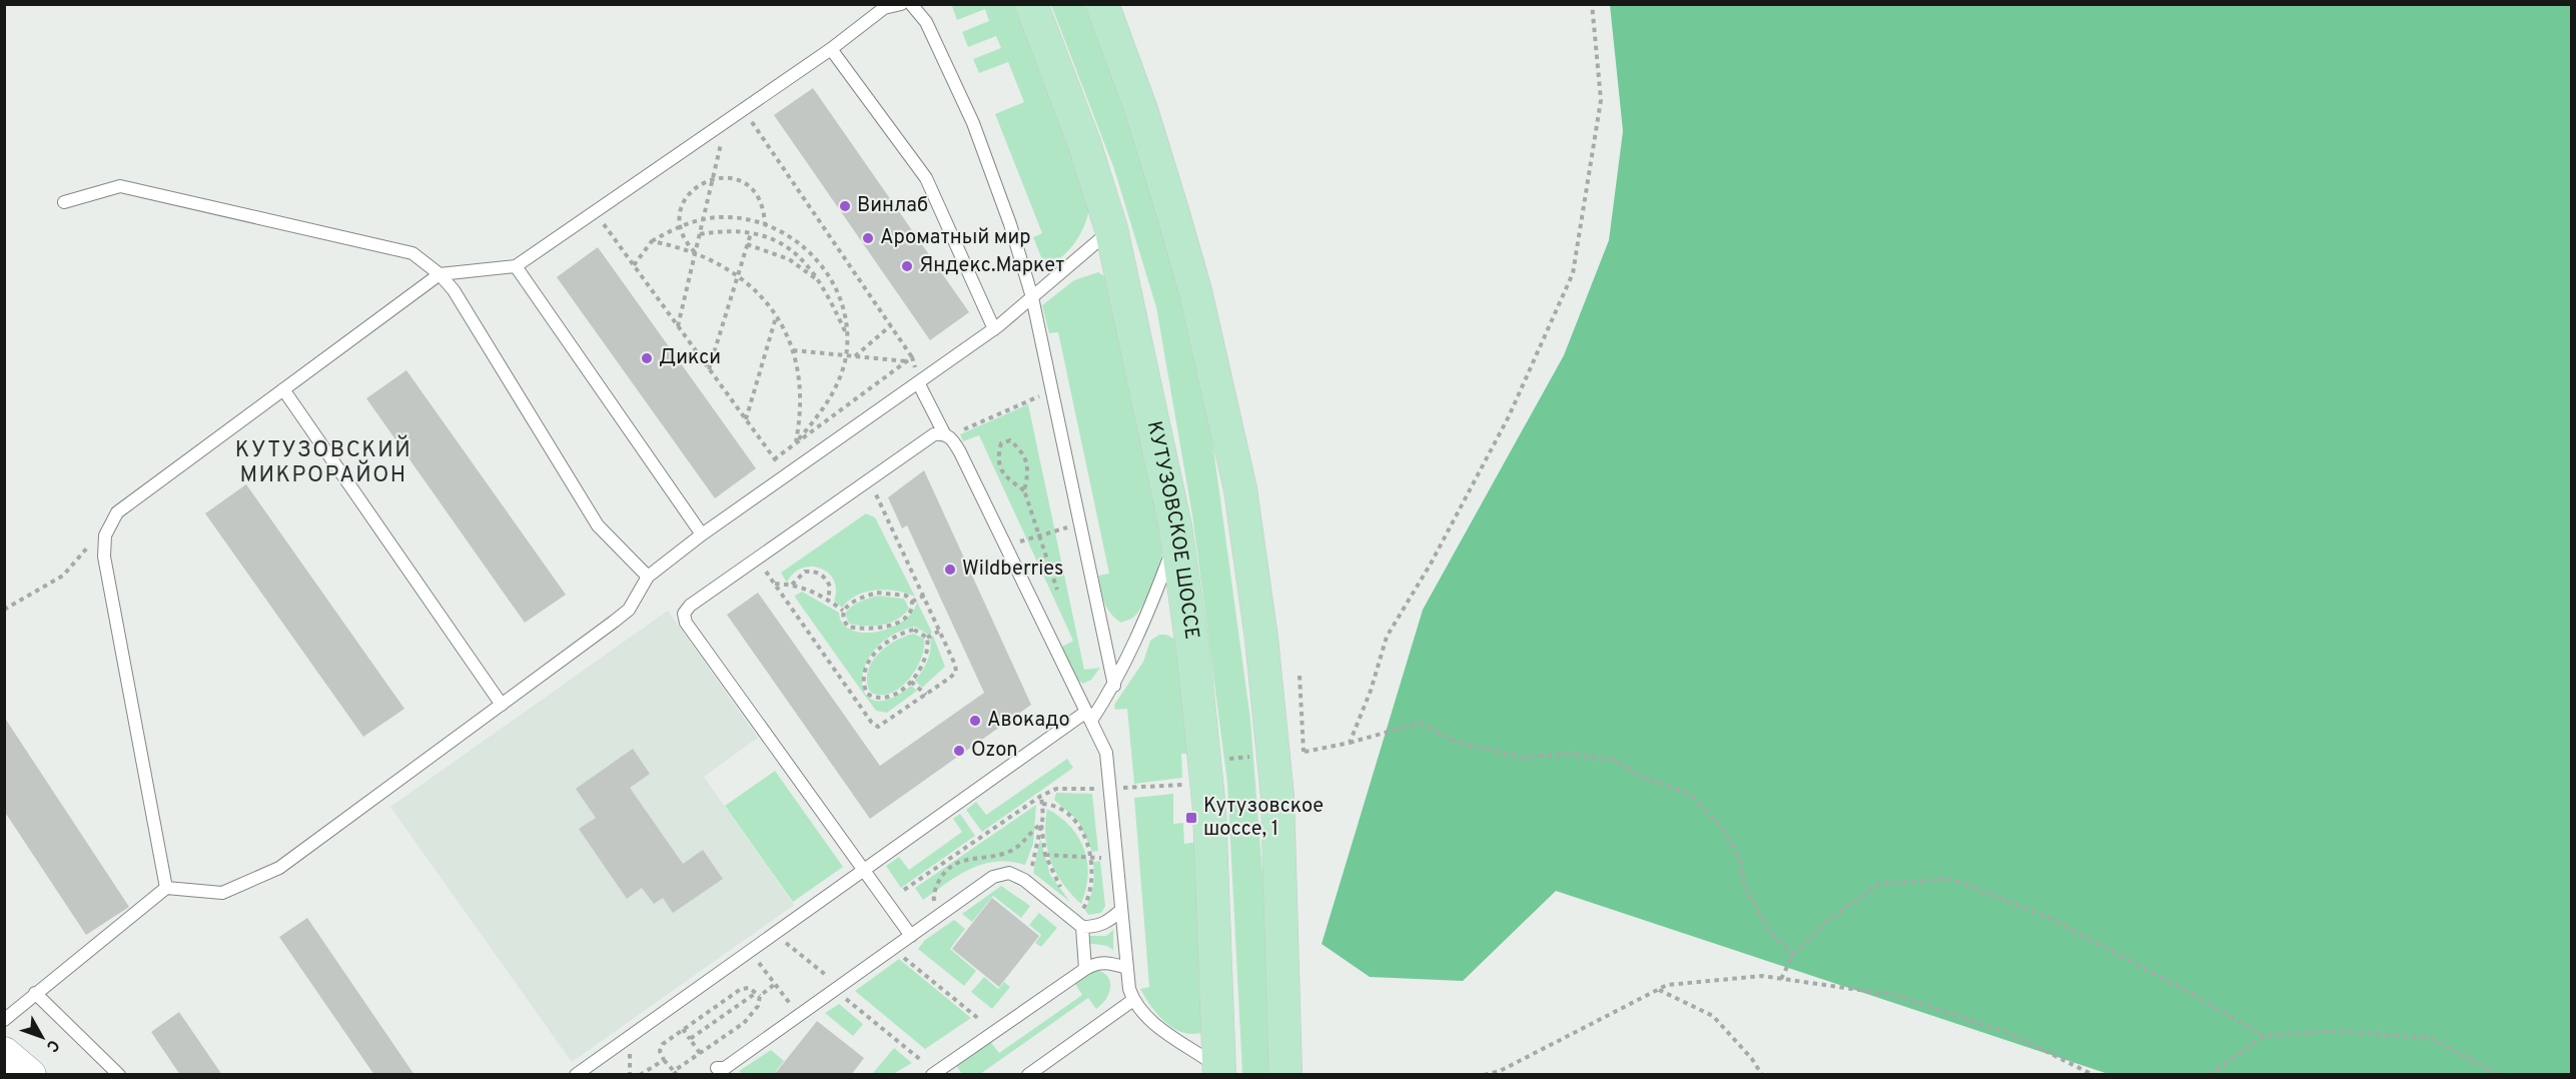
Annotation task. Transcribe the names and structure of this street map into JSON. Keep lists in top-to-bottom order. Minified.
{"streets":{"main road":["КУТУЗОВСКОЕ ШОССЕ"]},"districts":["КУТУЗОВСКИЙ МИКРОРАЙОН"],"places":{"other":["Винлаб","Ароматный мир","Яндекс.Маркет","Дикси","Wildberries","Авокадо","Ozon"],"transit":["Кутузовское шоссе, 1"]},"north":"bottom right"}
